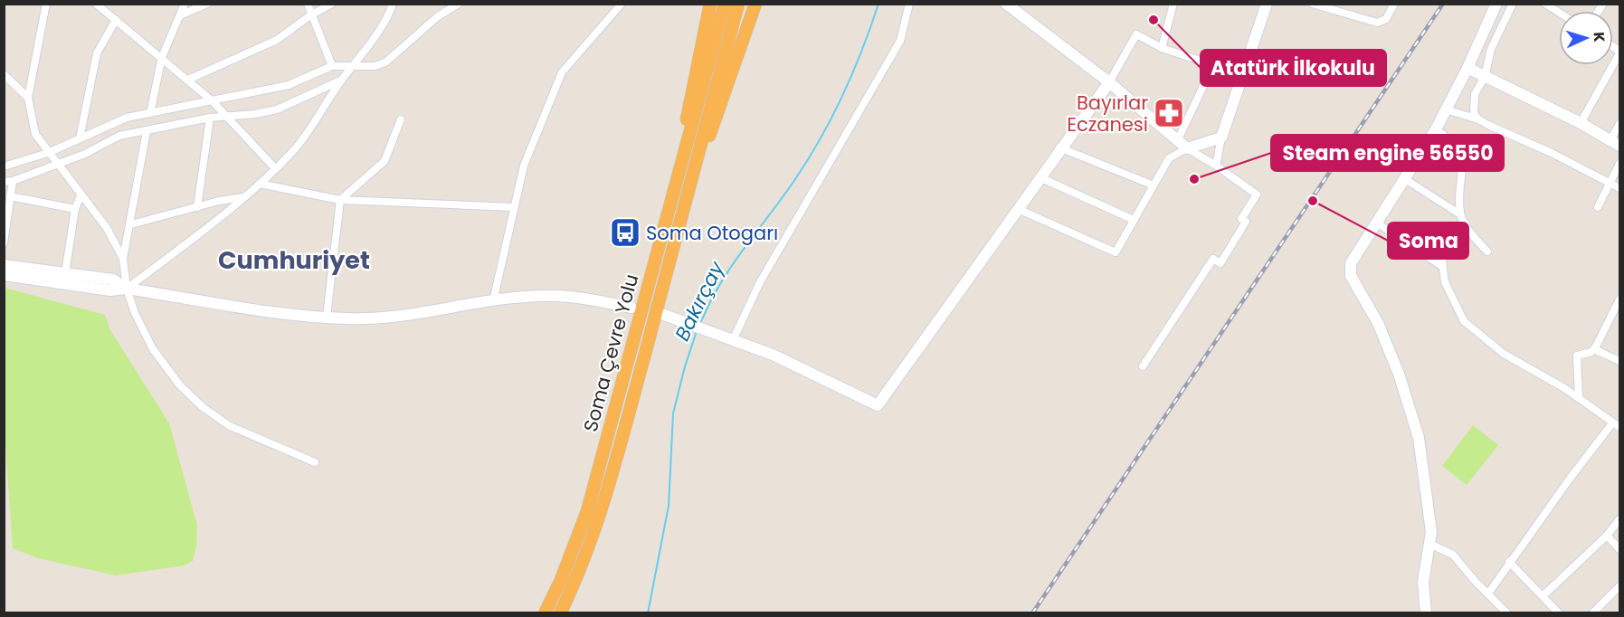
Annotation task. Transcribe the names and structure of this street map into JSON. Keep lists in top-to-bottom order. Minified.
{"streets":{"highway":["Soma Çevre Yolu"]},"districts":["Cumhuriyet"],"water":["Bakırçay"],"places":{"other":["Atatürk İlkokulu","Steam engine 56550","Soma"],"pharmacy":["Bayırlar Eczanesi"],"bus stop":["Soma Otogarı"]},"north":"right"}
